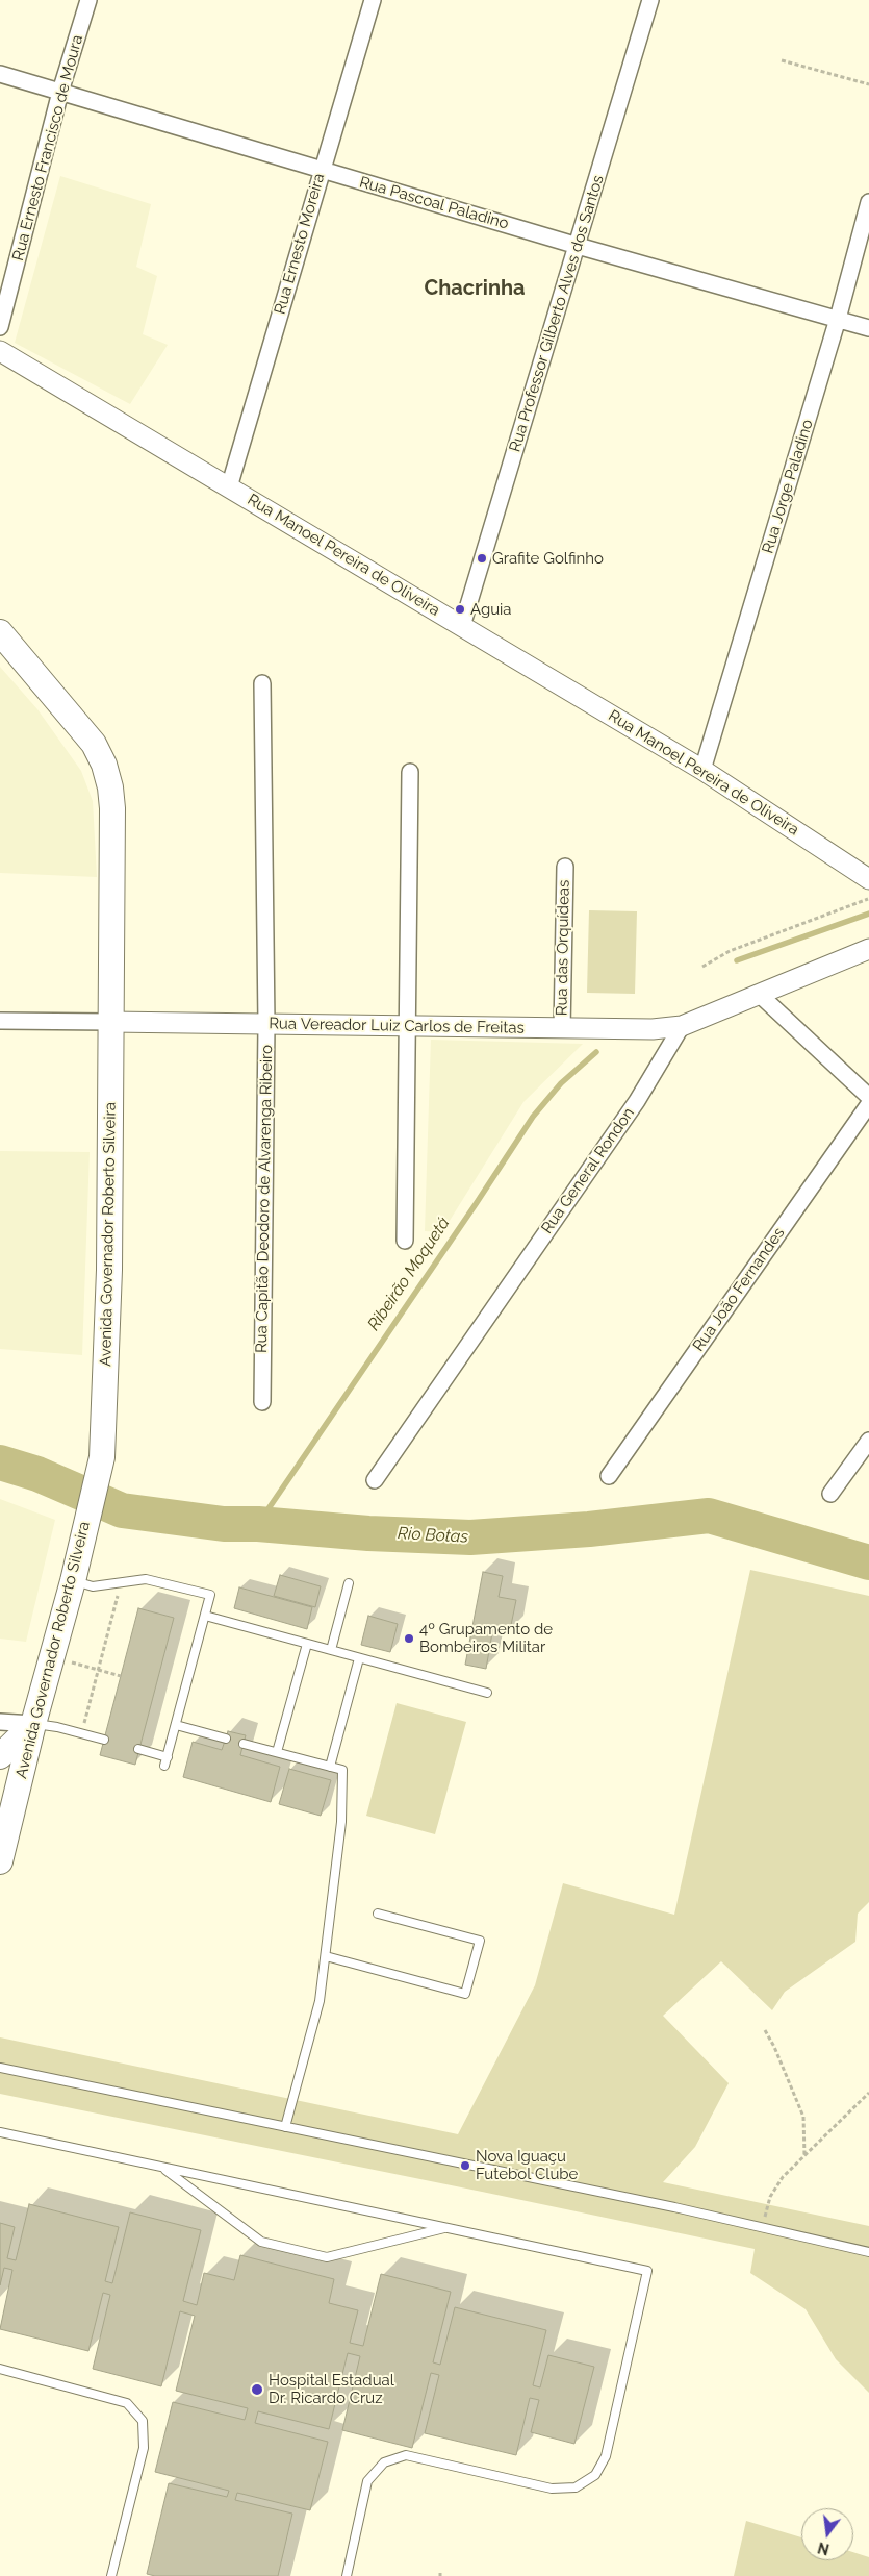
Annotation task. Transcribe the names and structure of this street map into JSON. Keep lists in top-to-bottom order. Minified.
{"streets":{"main road":["Avenida Governador Roberto Silveira"],"street":["Rua Ernesto Francisco de Moura","Rua Pascoal Paladino","Rua Ernesto Moreira","Rua Professor Gilberto Alves dos Santos","Rua Jorge Paladino","Rua Manoel Pereira de Oliveira","Rua das Orquídeas","Rua Vereador Luiz Carlos de Freitas","Rua General Rondon","Rua Capitão Deodoro de Alvarenga Ribeiro","Rua João Fernandes"]},"crossings":[["Rua Ernesto Francisco de Moura","Rua Pascoal Paladino"],["Rua Pascoal Paladino","Rua Ernesto Moreira"],["Rua Pascoal Paladino","Rua Professor Gilberto Alves dos Santos"],["Rua Pascoal Paladino","Rua Jorge Paladino"],["Rua Ernesto Moreira","Rua Manoel Pereira de Oliveira"],["Rua Professor Gilberto Alves dos Santos","Rua Manoel Pereira de Oliveira"],["Rua Jorge Paladino","Rua Manoel Pereira de Oliveira"],["Rua das Orquídeas","Rua Vereador Luiz Carlos de Freitas"],["Rua Vereador Luiz Carlos de Freitas","Rua General Rondon"],["Rua Vereador Luiz Carlos de Freitas","Rua Capitão Deodoro de Alvarenga Ribeiro"],["Rua Vereador Luiz Carlos de Freitas","Avenida Governador Roberto Silveira"]],"districts":["Chacrinha"],"water":["Ribeirão Moquetá","Rio Botas"],"places":["Grafite Golfinho","Aguia","4º Grupamento de Bombeiros Militar","Nova Iguaçu Futebol Clube","Hospital Estadual Dr. Ricardo Cruz"],"north":"bottom"}
